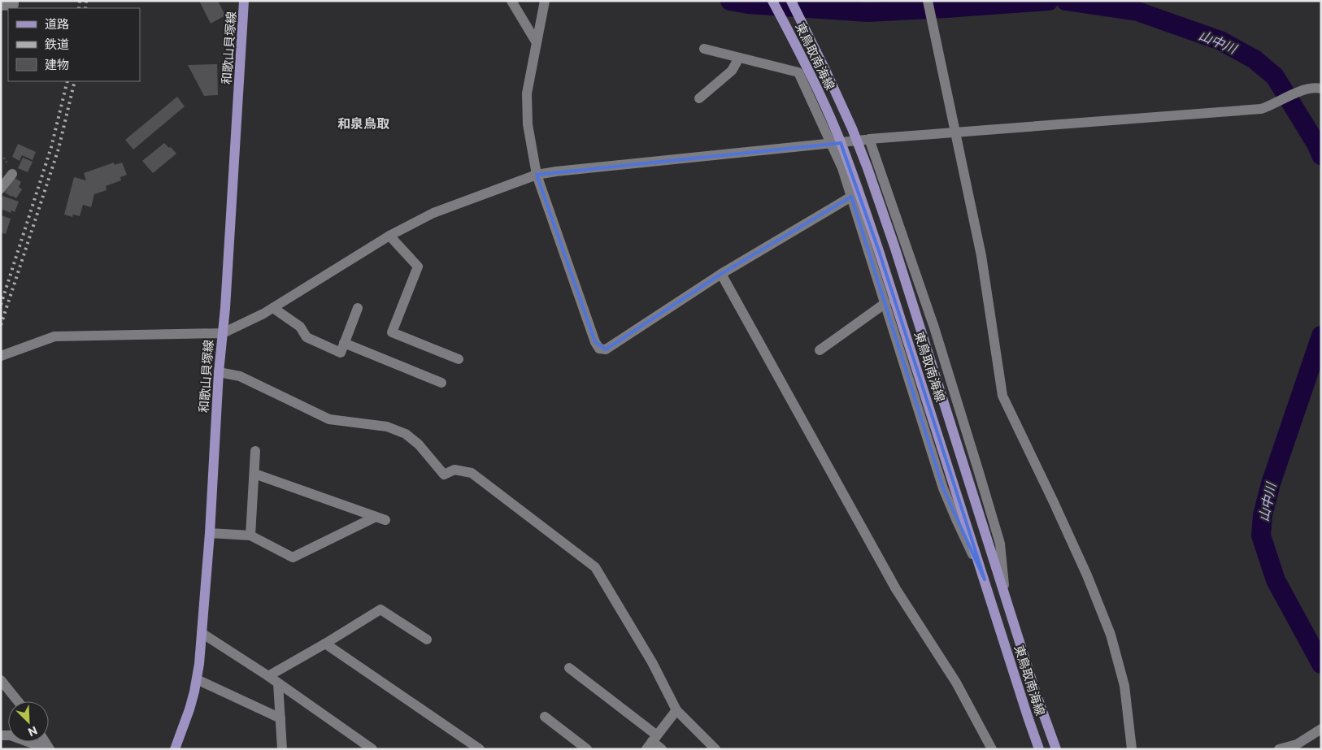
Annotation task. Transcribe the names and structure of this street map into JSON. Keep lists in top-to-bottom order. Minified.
{"streets":{"main road":["和歌山貝塚線","東鳥取南海線"]},"districts":["和泉鳥取"],"water":["山中川"],"legend":["道路","鉄道","建物"],"north":"bottom right"}
